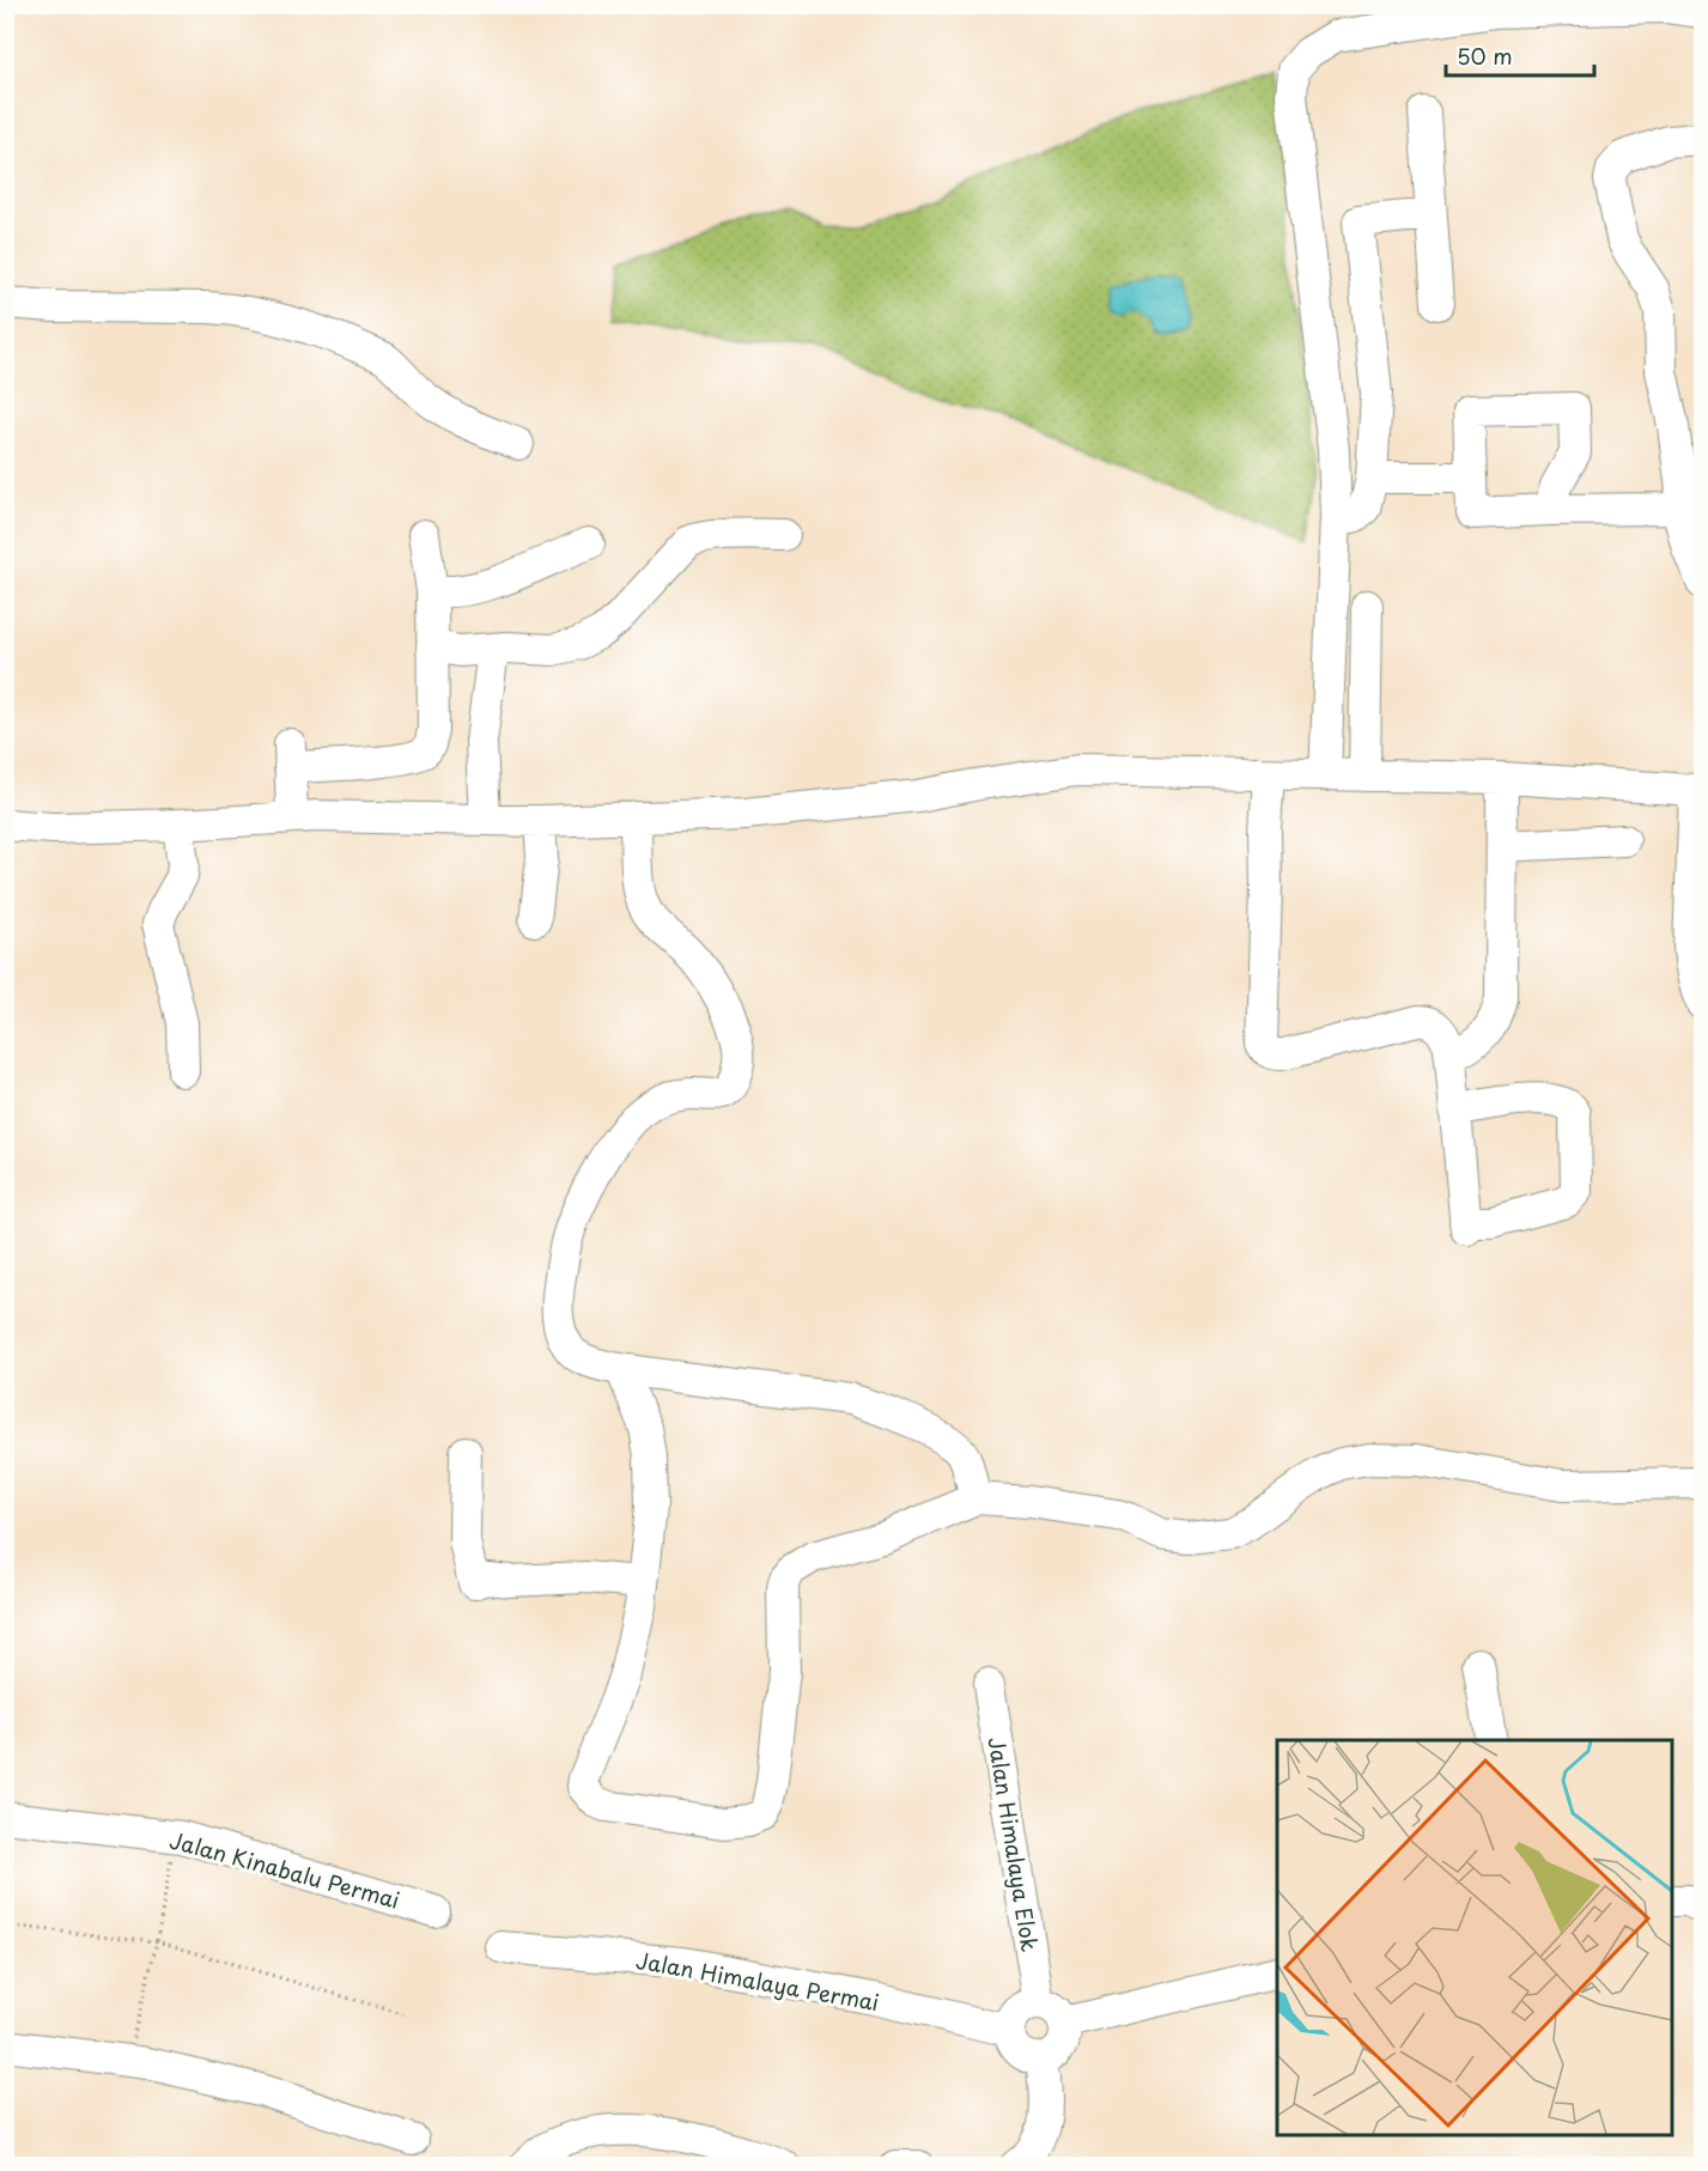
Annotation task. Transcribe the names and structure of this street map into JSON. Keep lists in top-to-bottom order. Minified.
{"streets":{"street":["Jalan Himalaya Elok","Jalan Kinabalu Permai","Jalan Himalaya Permai"]},"crossings":[["Jalan Himalaya Elok","Jalan Himalaya Permai"]],"scale_bar":"50 m"}
